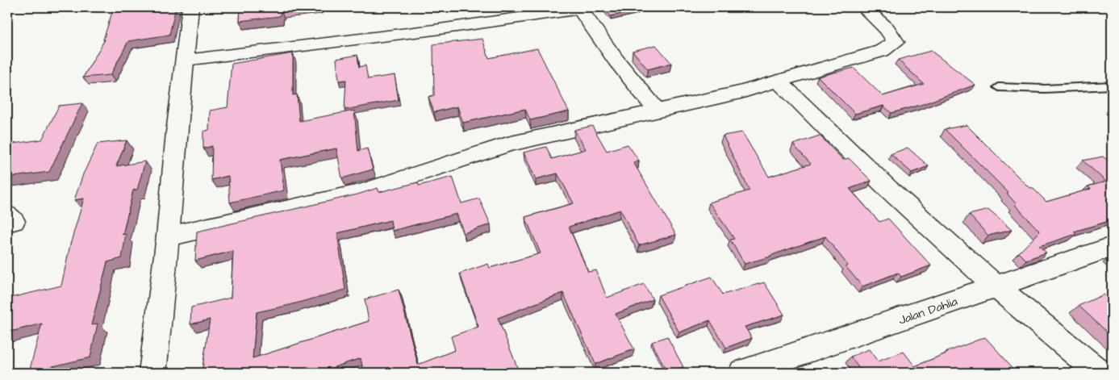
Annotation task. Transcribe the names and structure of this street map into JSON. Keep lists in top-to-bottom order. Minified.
{"streets":{"street":["Jalan Dahlia"]}}
